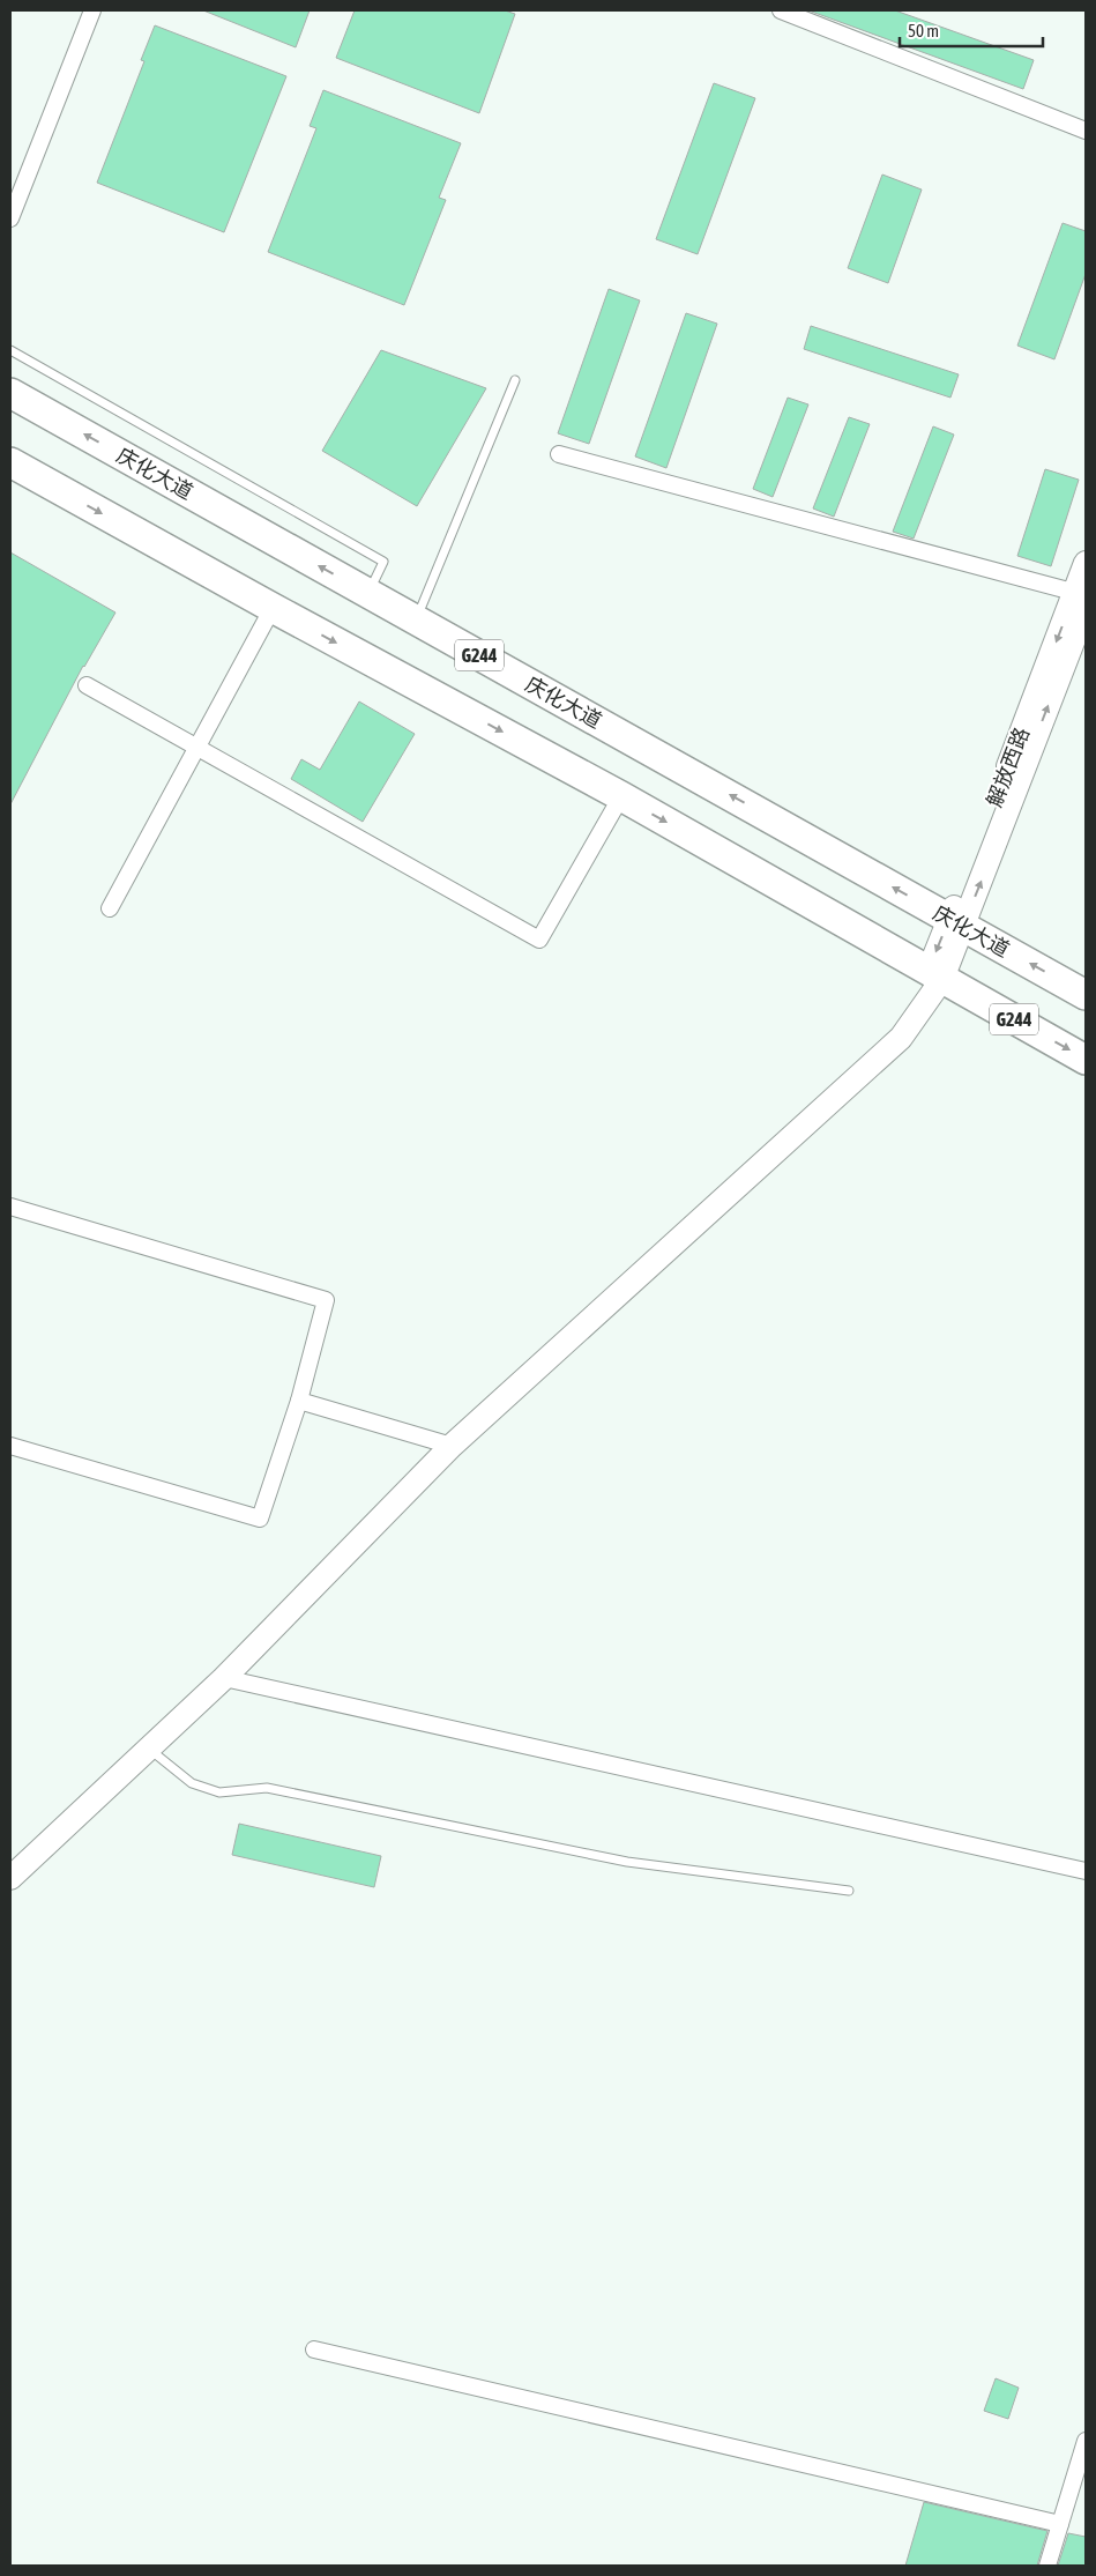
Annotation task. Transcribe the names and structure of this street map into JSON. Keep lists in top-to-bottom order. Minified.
{"streets":{"highway":["庆化大道","G244"],"street":["解放西路"]},"crossings":[["庆化大道","解放西路"],["G244","解放西路"]],"scale_bar":"50 m"}
